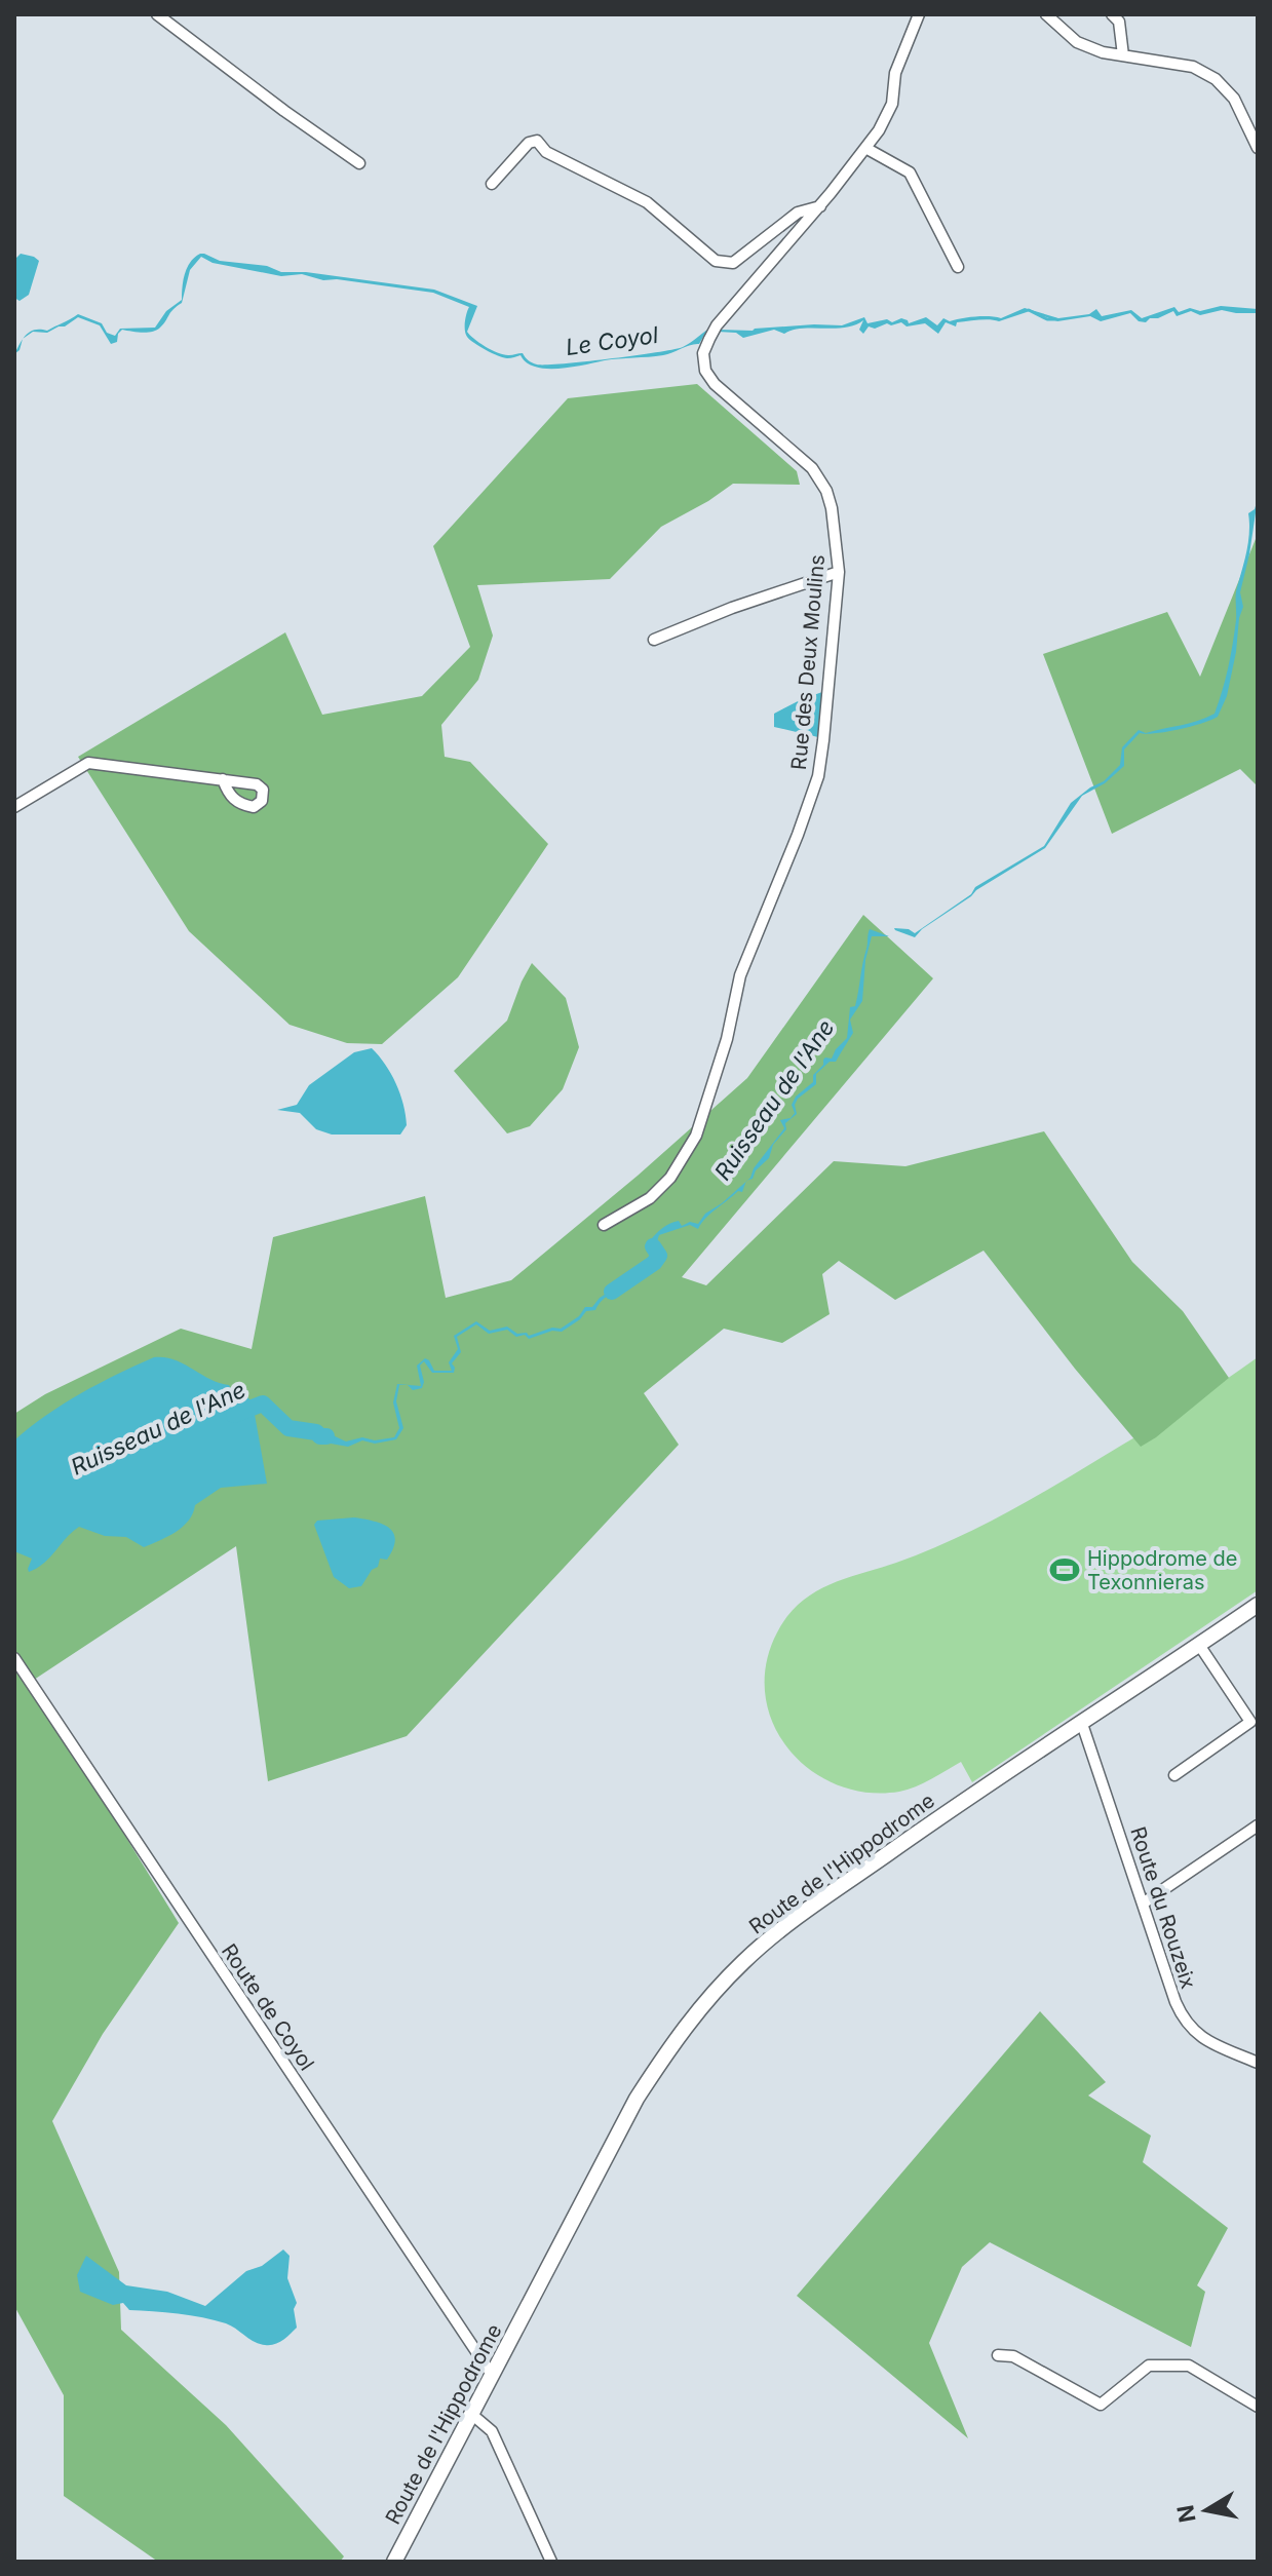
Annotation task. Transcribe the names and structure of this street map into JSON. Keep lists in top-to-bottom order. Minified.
{"streets":{"main road":["Route de l'Hippodrome"],"street":["Rue des Deux Moulins","Route du Rouzeix","Route de Coyol"]},"crossings":[["Route de l'Hippodrome","Route du Rouzeix"],["Route de l'Hippodrome","Route de Coyol"]],"water":["Le Coyol","Ruisseau de l'Ane"],"places":{"sports":["Hippodrome de Texonnieras"]},"north":"left"}
